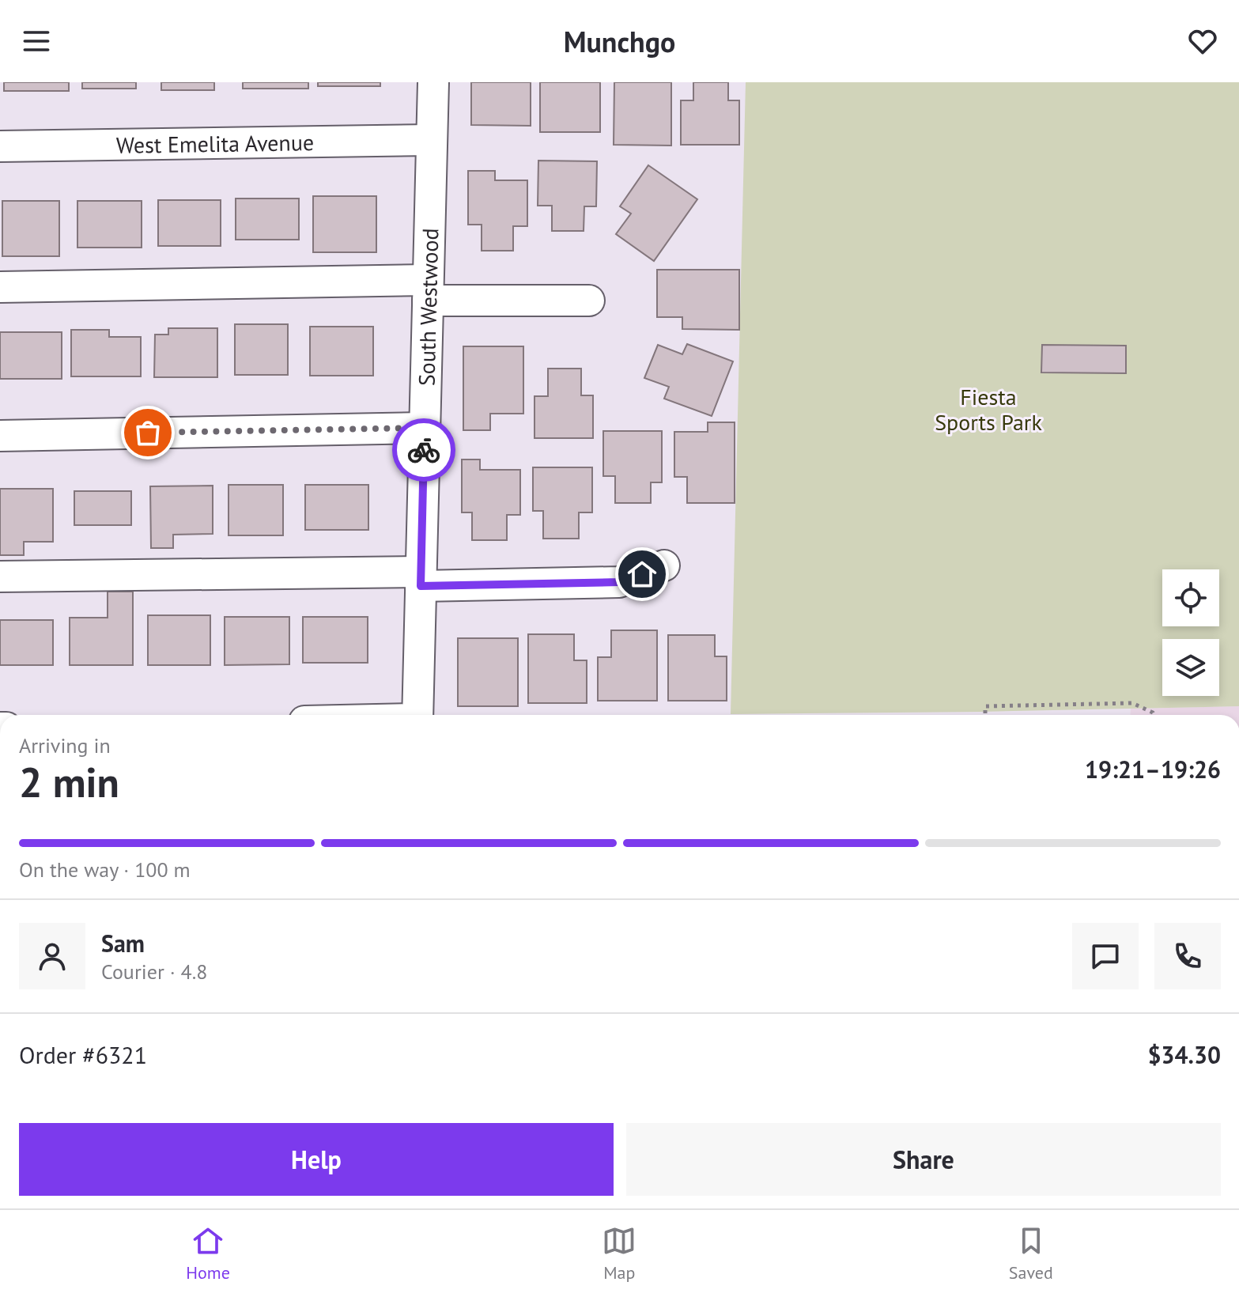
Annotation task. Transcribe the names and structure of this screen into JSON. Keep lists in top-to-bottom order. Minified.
{"streets":{"street":["West Emelita Avenue","South Westwood"]},"crossings":[["West Emelita Avenue","South Westwood"]],"parks":["Fiesta Sports Park"],"page":{"header":"Munchgo","heading":["2 min","Arriving in","19:21–19:26"],"panel":["Sam","Courier · 4.8","Order #6321","$34.30"],"bar":"On the way · 100 m","buttons":["Help","Share"],"tabs":["Home","Map","Saved"]}}
